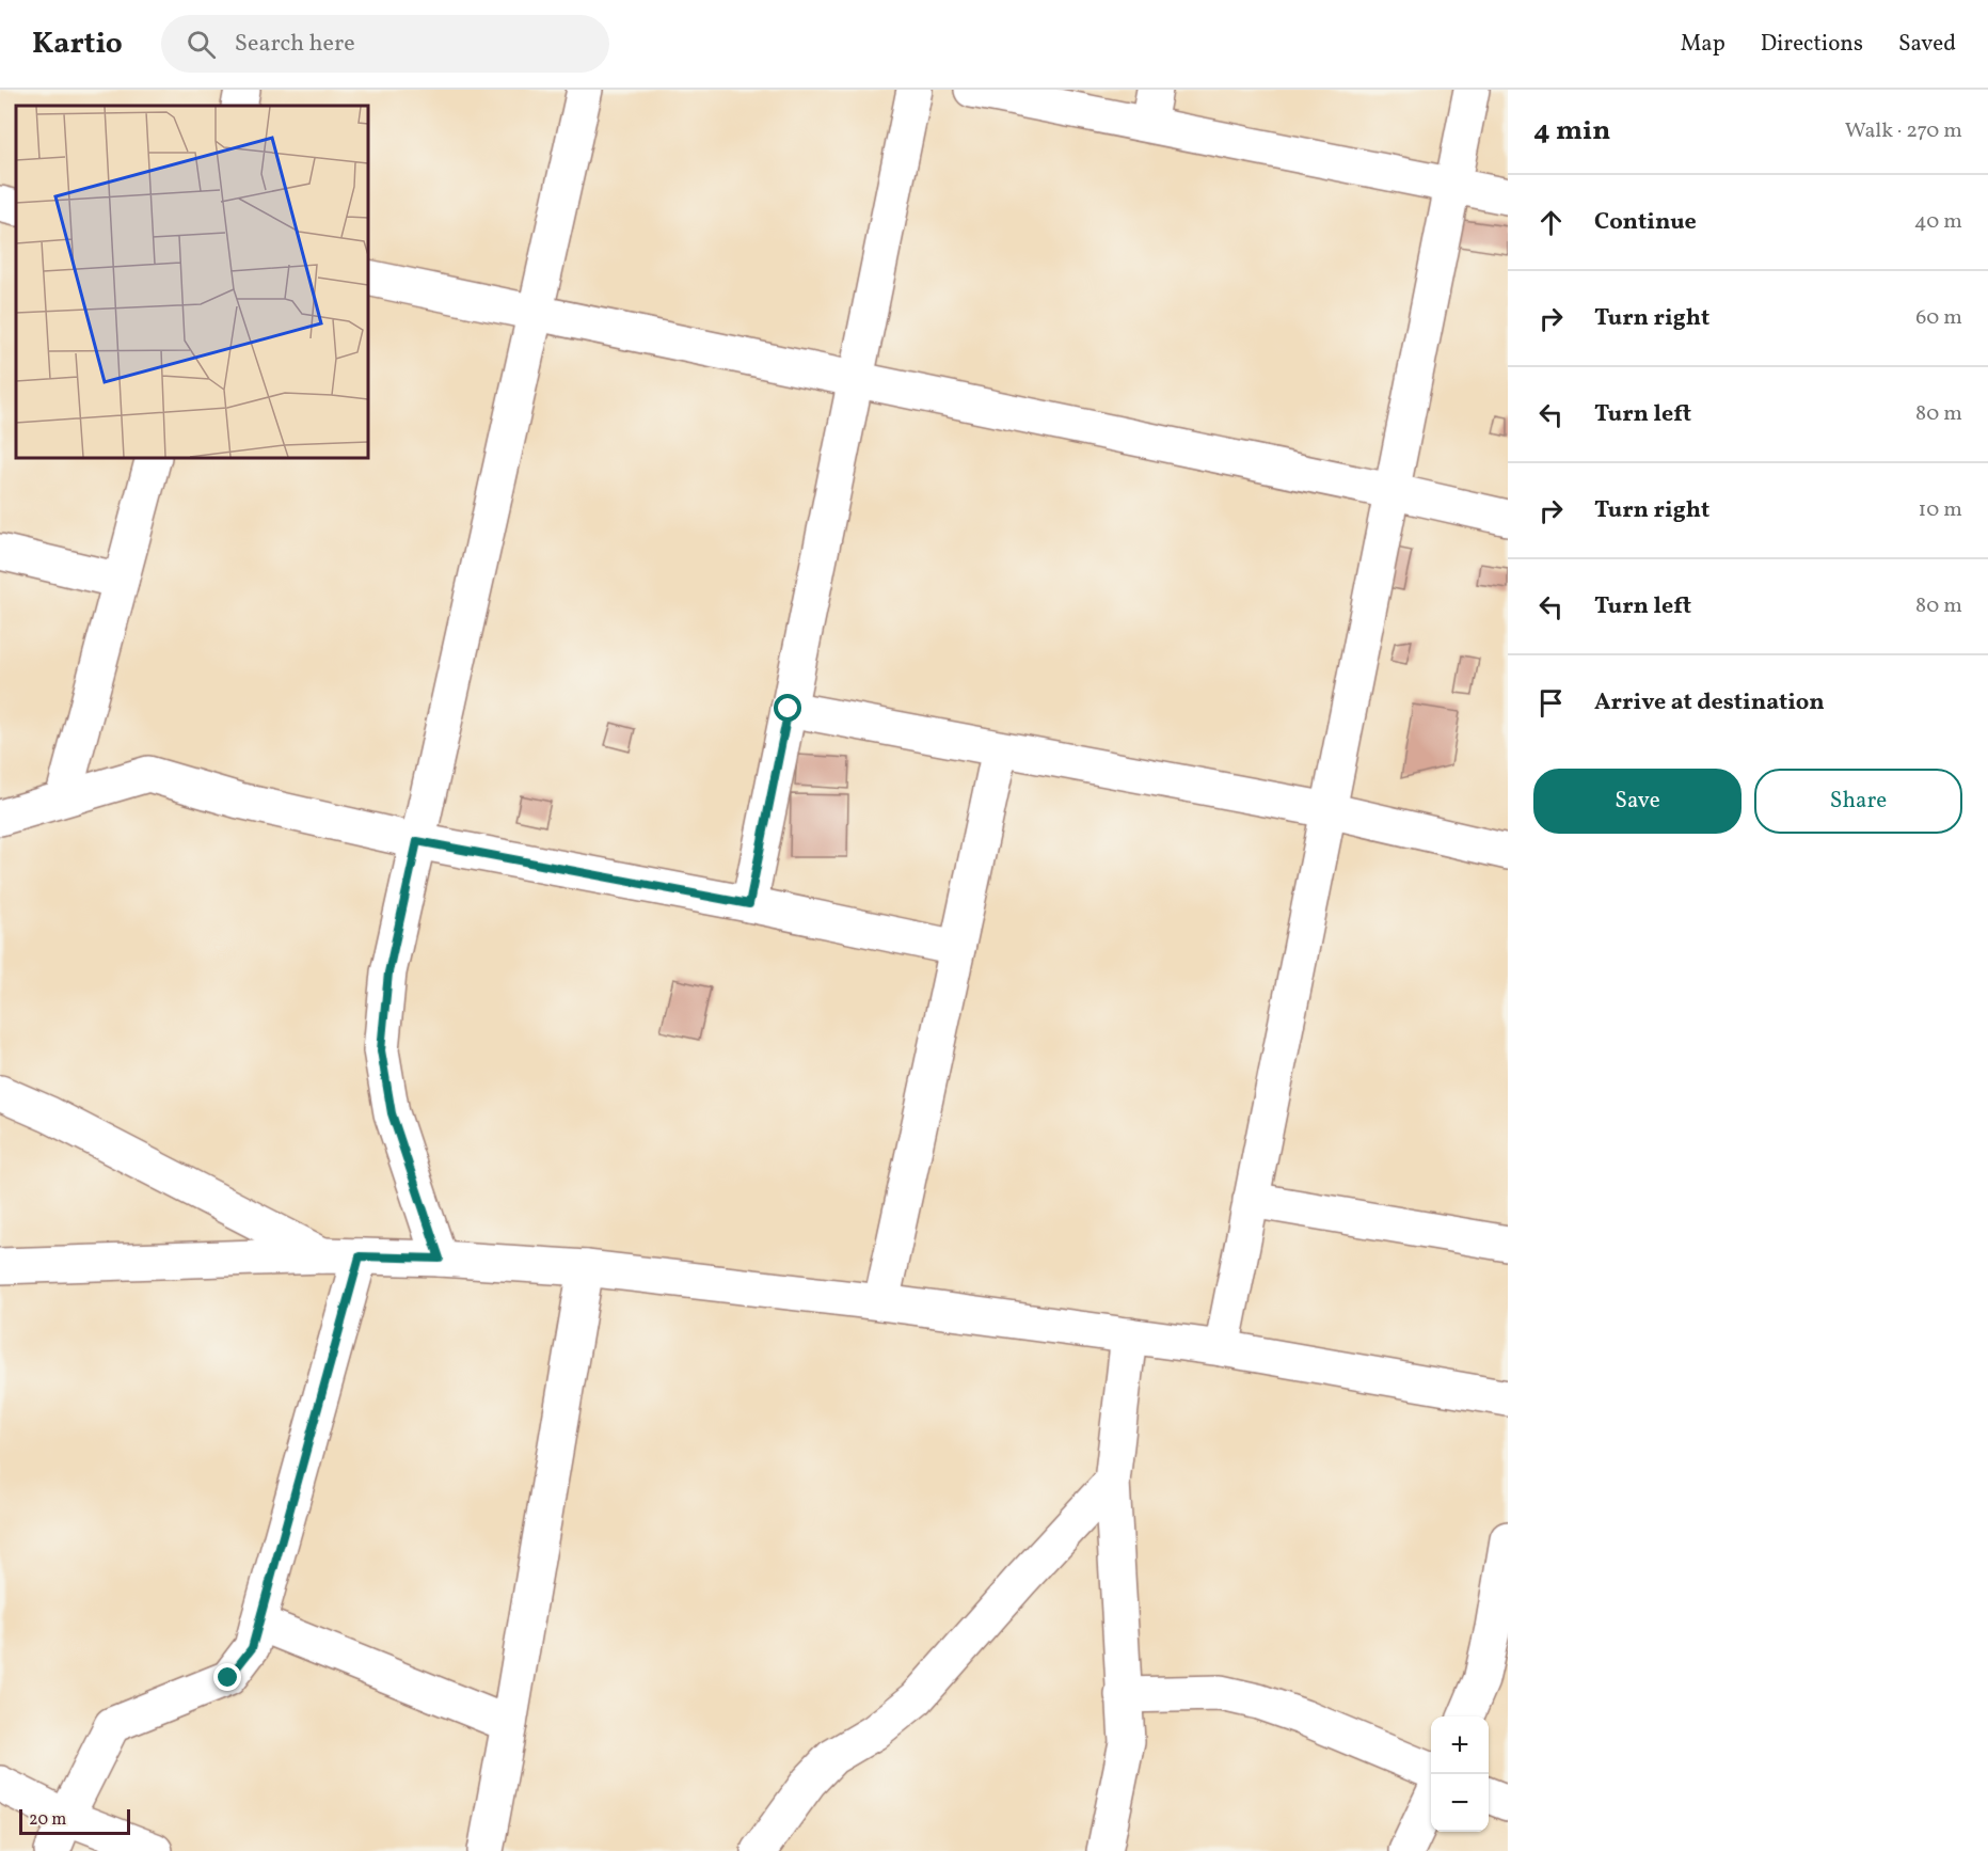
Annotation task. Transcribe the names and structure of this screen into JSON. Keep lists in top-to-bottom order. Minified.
{"scale_bar":"20 m","page":{"header":"Kartio","search":"Search here","nav":["Map","Directions","Saved"],"heading":["4 min","Walk · 270 m"],"list":[["Continue","40 m"],["Turn right","60 m"],["Turn left","80 m"],["Turn right","10 m"],["Turn left","80 m"],"Arrive at destination"],"buttons":["Save","Share"],"map_buttons":["+","−"],"scale":"20 m"}}
